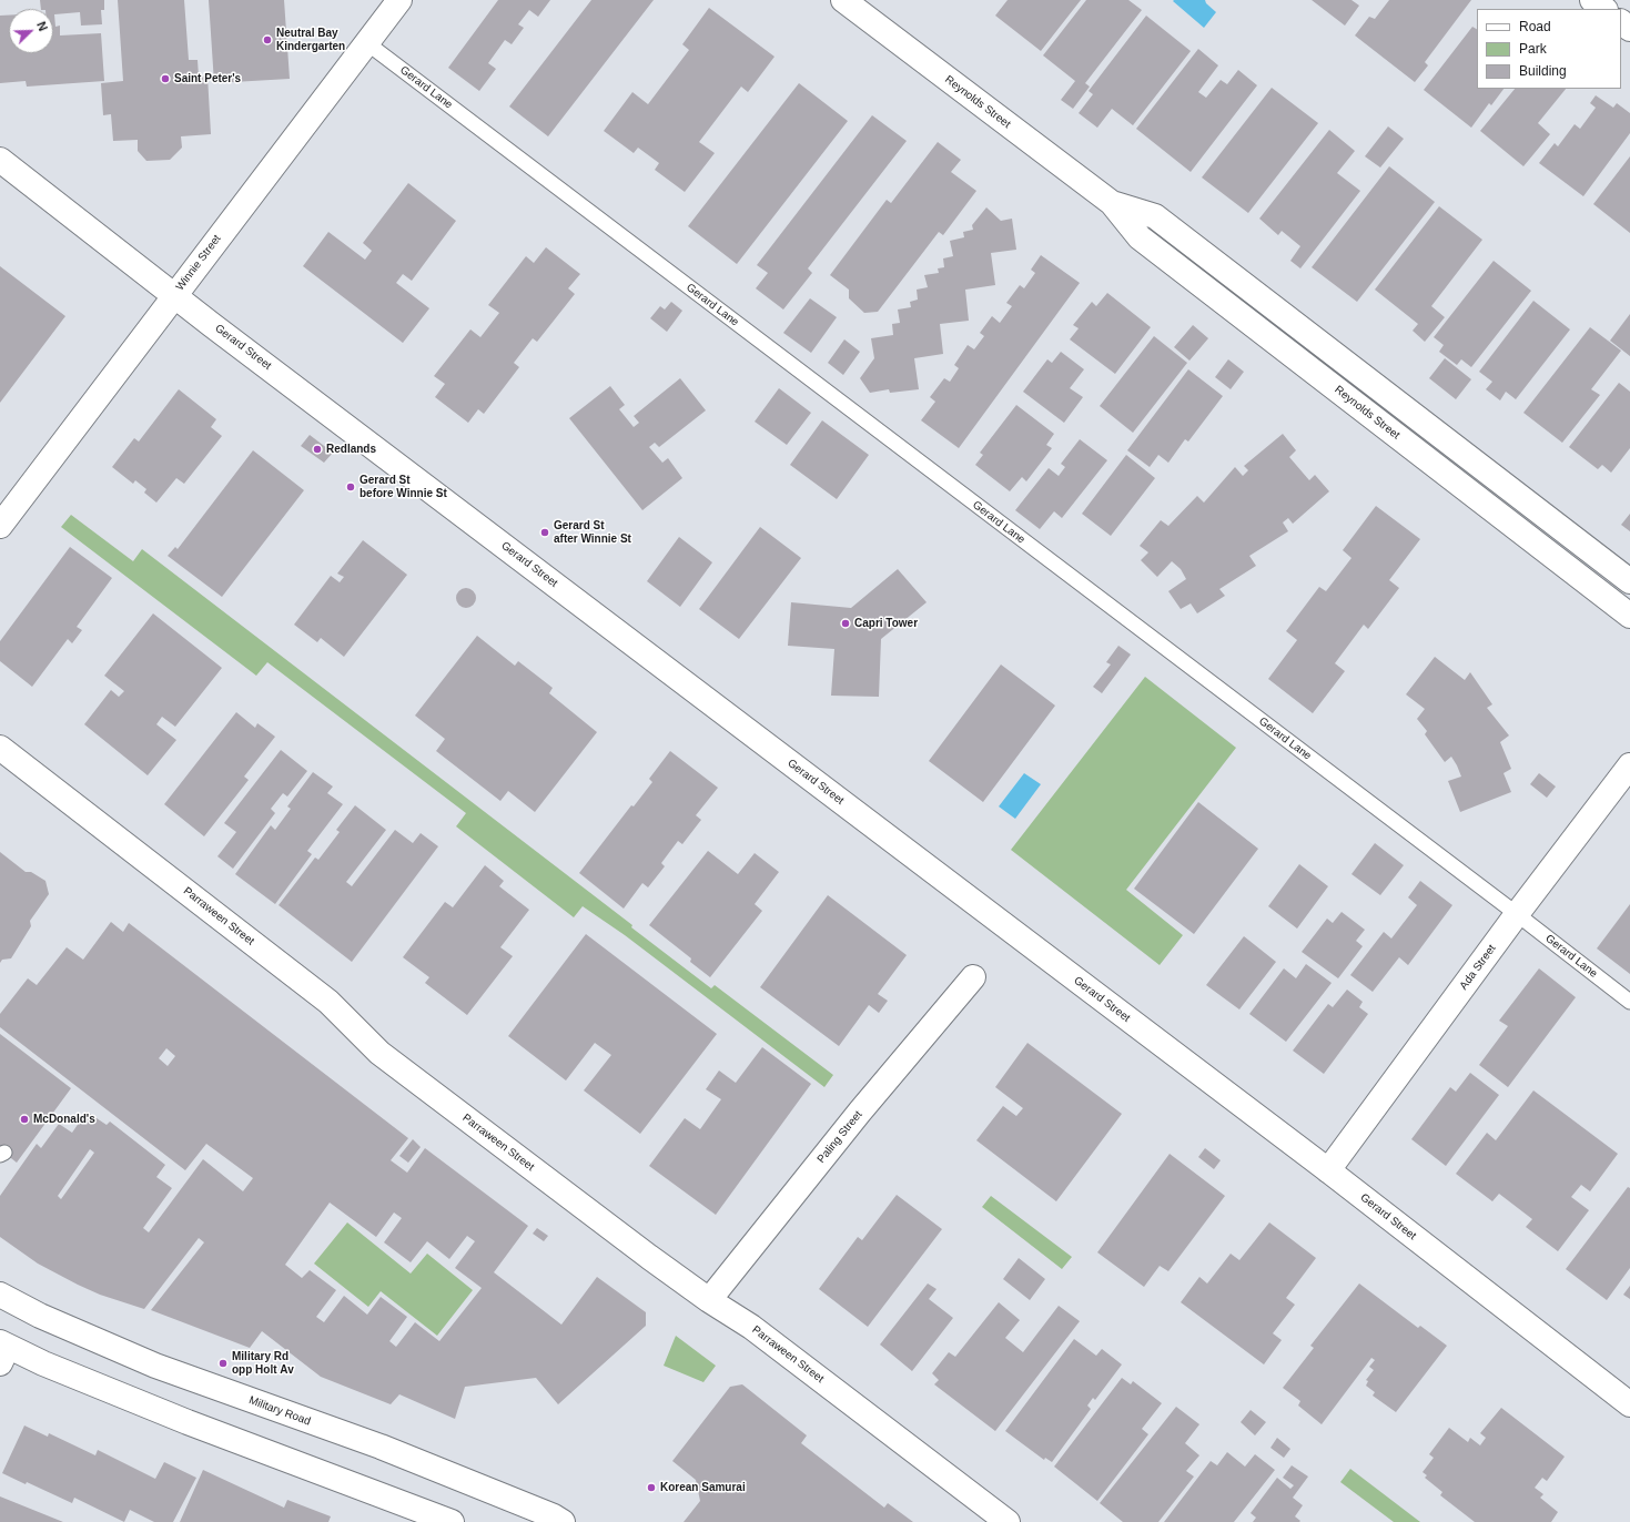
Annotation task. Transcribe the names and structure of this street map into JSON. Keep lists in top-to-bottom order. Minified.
{"streets":{"main road":["Reynolds Street","Winnie Street","Gerard Street","Parraween Street","Ada Street","Paling Street","Military Road"],"lane":["Gerard Lane"]},"crossings":[["Gerard Lane","Winnie Street"],["Gerard Lane","Ada Street"],["Winnie Street","Gerard Street"],["Gerard Street","Ada Street"],["Parraween Street","Paling Street"]],"places":["Neutral Bay Kindergarten","Saint Peter's","Redlands","Gerard St before Winnie St","Gerard St after Winnie St","Capri Tower","McDonald's","Military Rd opp Holt Av","Korean Samurai"],"legend":["Road","Park","Building"],"north":"top right"}
